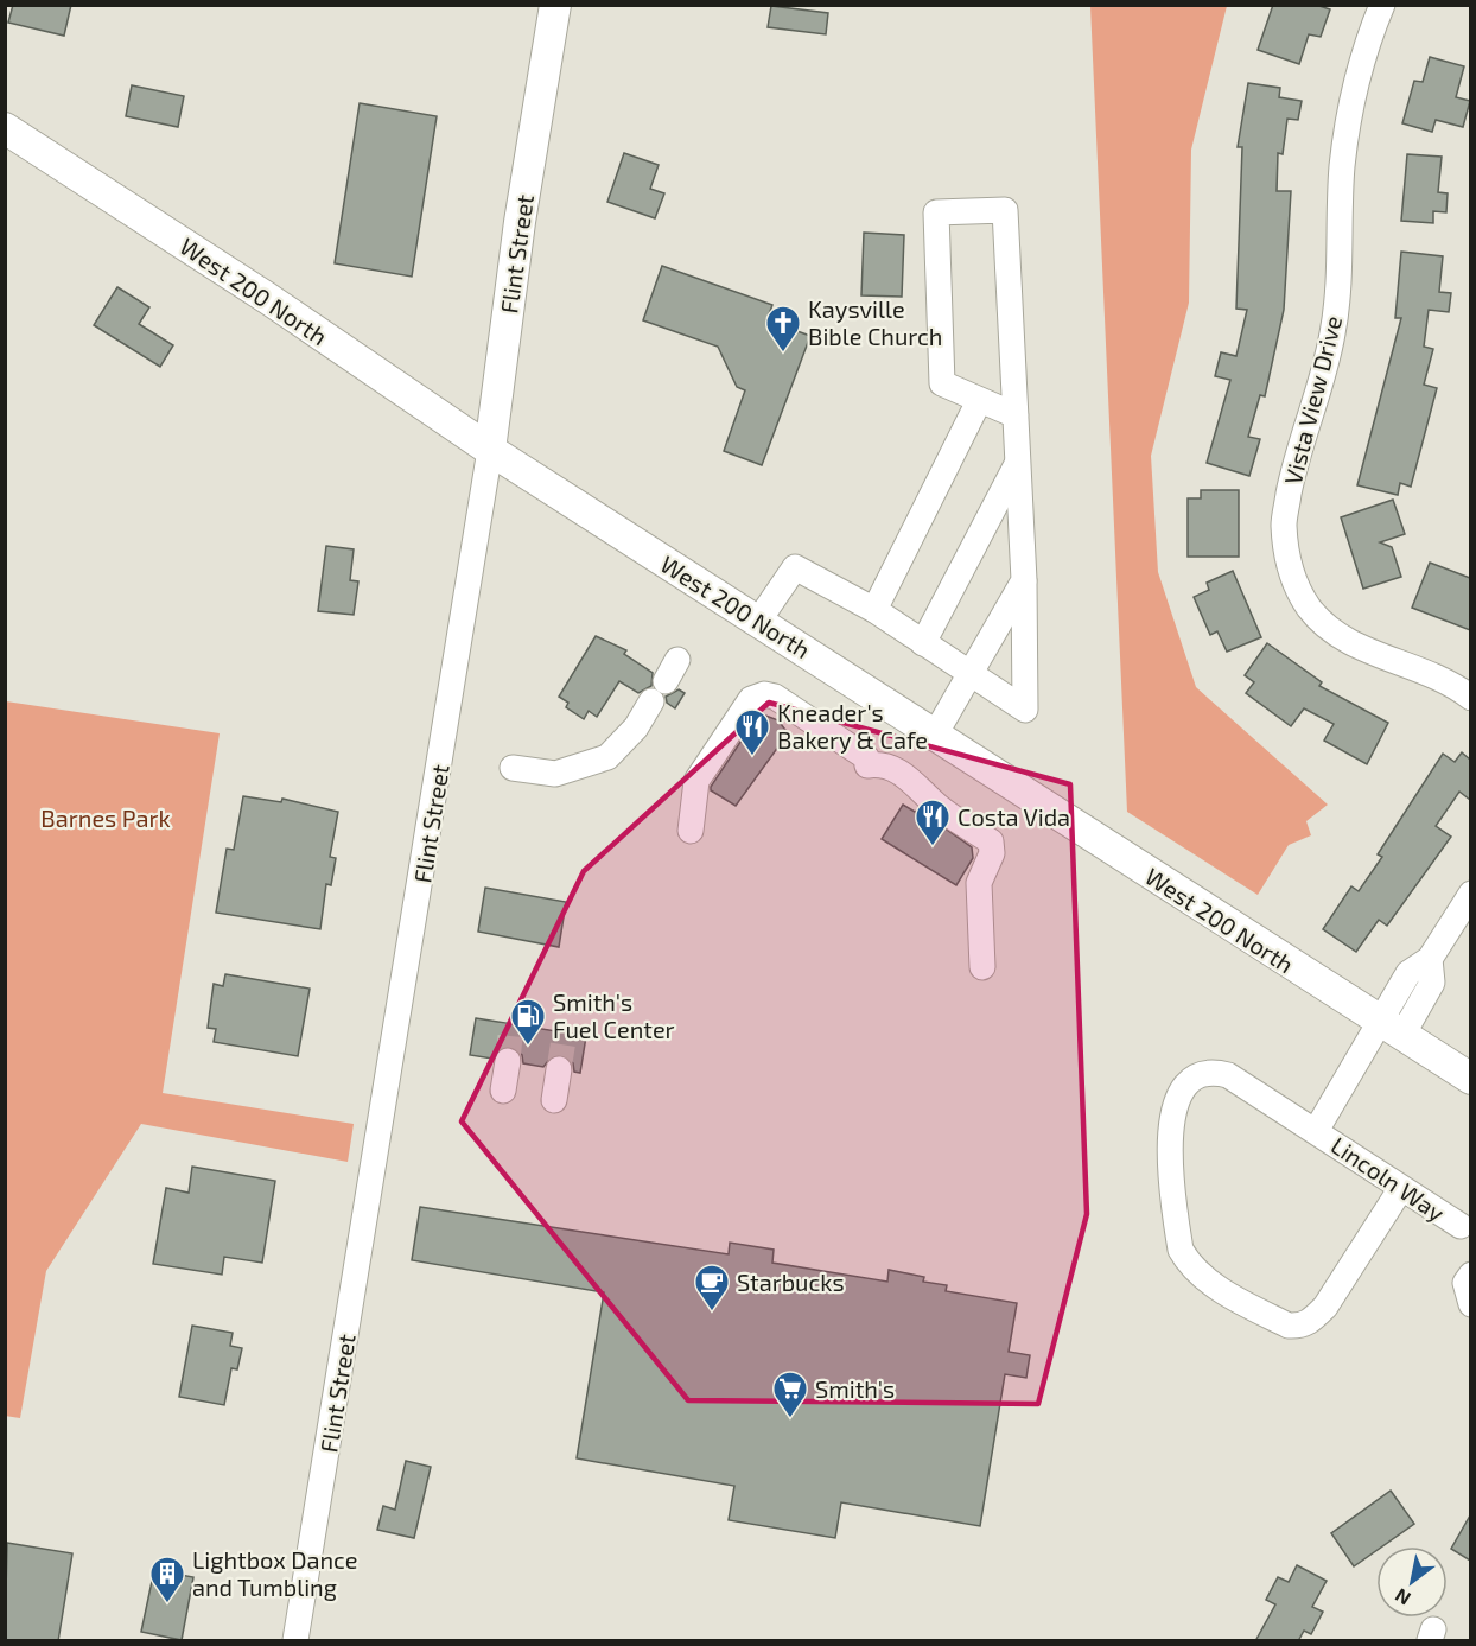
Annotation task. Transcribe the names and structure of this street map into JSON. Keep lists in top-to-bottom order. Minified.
{"streets":{"main road":["Flint Street","West 200 North"],"street":["Vista View Drive","Lincoln Way"]},"crossings":[["Flint Street","West 200 North"],["West 200 North","Lincoln Way"]],"parks":["Barnes Park"],"places":{"church":["Kaysville Bible Church"],"restaurant":["Kneader's Bakery & Cafe","Costa Vida"],"fuel station":["Smith's Fuel Center"],"cafe":["Starbucks"],"supermarket":["Smith's"],"building":["Lightbox Dance and Tumbling"]},"north":"bottom left"}
